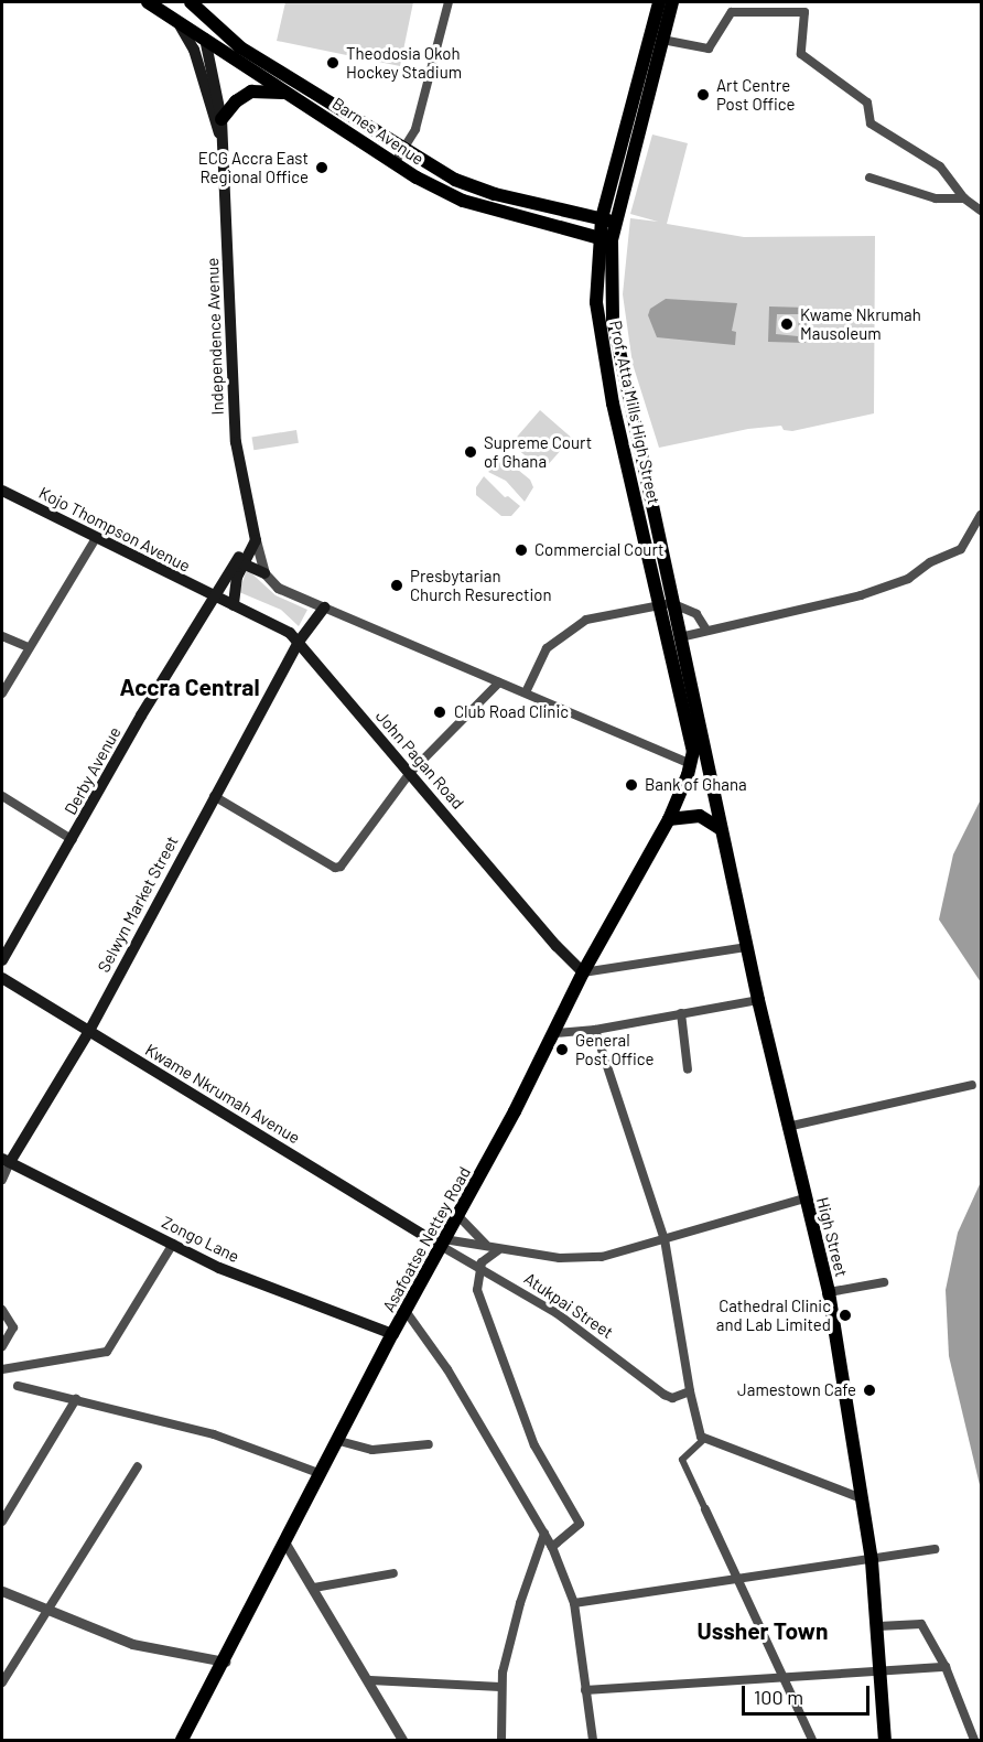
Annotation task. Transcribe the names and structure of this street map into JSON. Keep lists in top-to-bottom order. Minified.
{"streets":{"main road":["Barnes Avenue","Independence Avenue","Prof. Atta Mills High Street","Kojo Thompson Avenue","John Pagan Road","Derby Avenue","Selwyn Market Street","Kwame Nkrumah Avenue","High Street","Zongo Lane","Asafoatse Nettey Road"],"street":["Atukpai Street"]},"crossings":[["Barnes Avenue","Prof. Atta Mills High Street"],["Prof. Atta Mills High Street","High Street"],["Prof. Atta Mills High Street","Asafoatse Nettey Road"],["Kojo Thompson Avenue","John Pagan Road"],["Kojo Thompson Avenue","Derby Avenue"],["John Pagan Road","Derby Avenue"],["John Pagan Road","Selwyn Market Street"],["John Pagan Road","Asafoatse Nettey Road"],["Selwyn Market Street","Kwame Nkrumah Avenue"],["Selwyn Market Street","Zongo Lane"],["Kwame Nkrumah Avenue","Asafoatse Nettey Road"],["Kwame Nkrumah Avenue","Atukpai Street"],["High Street","Asafoatse Nettey Road"],["Zongo Lane","Asafoatse Nettey Road"],["Asafoatse Nettey Road","Atukpai Street"]],"districts":["Accra Central","Ussher Town"],"places":["Theodosia Okoh Hockey Stadium","Art Centre Post Office","ECG Accra East Regional Office","Kwame Nkrumah Mausoleum","Supreme Court of Ghana","Commercial Court","Presbytarian Church Resurection","Club Road Clinic","Bank of Ghana","General Post Office","Cathedral Clinic and Lab Limited","Jamestown Cafe"],"scale_bar":"100 m"}
